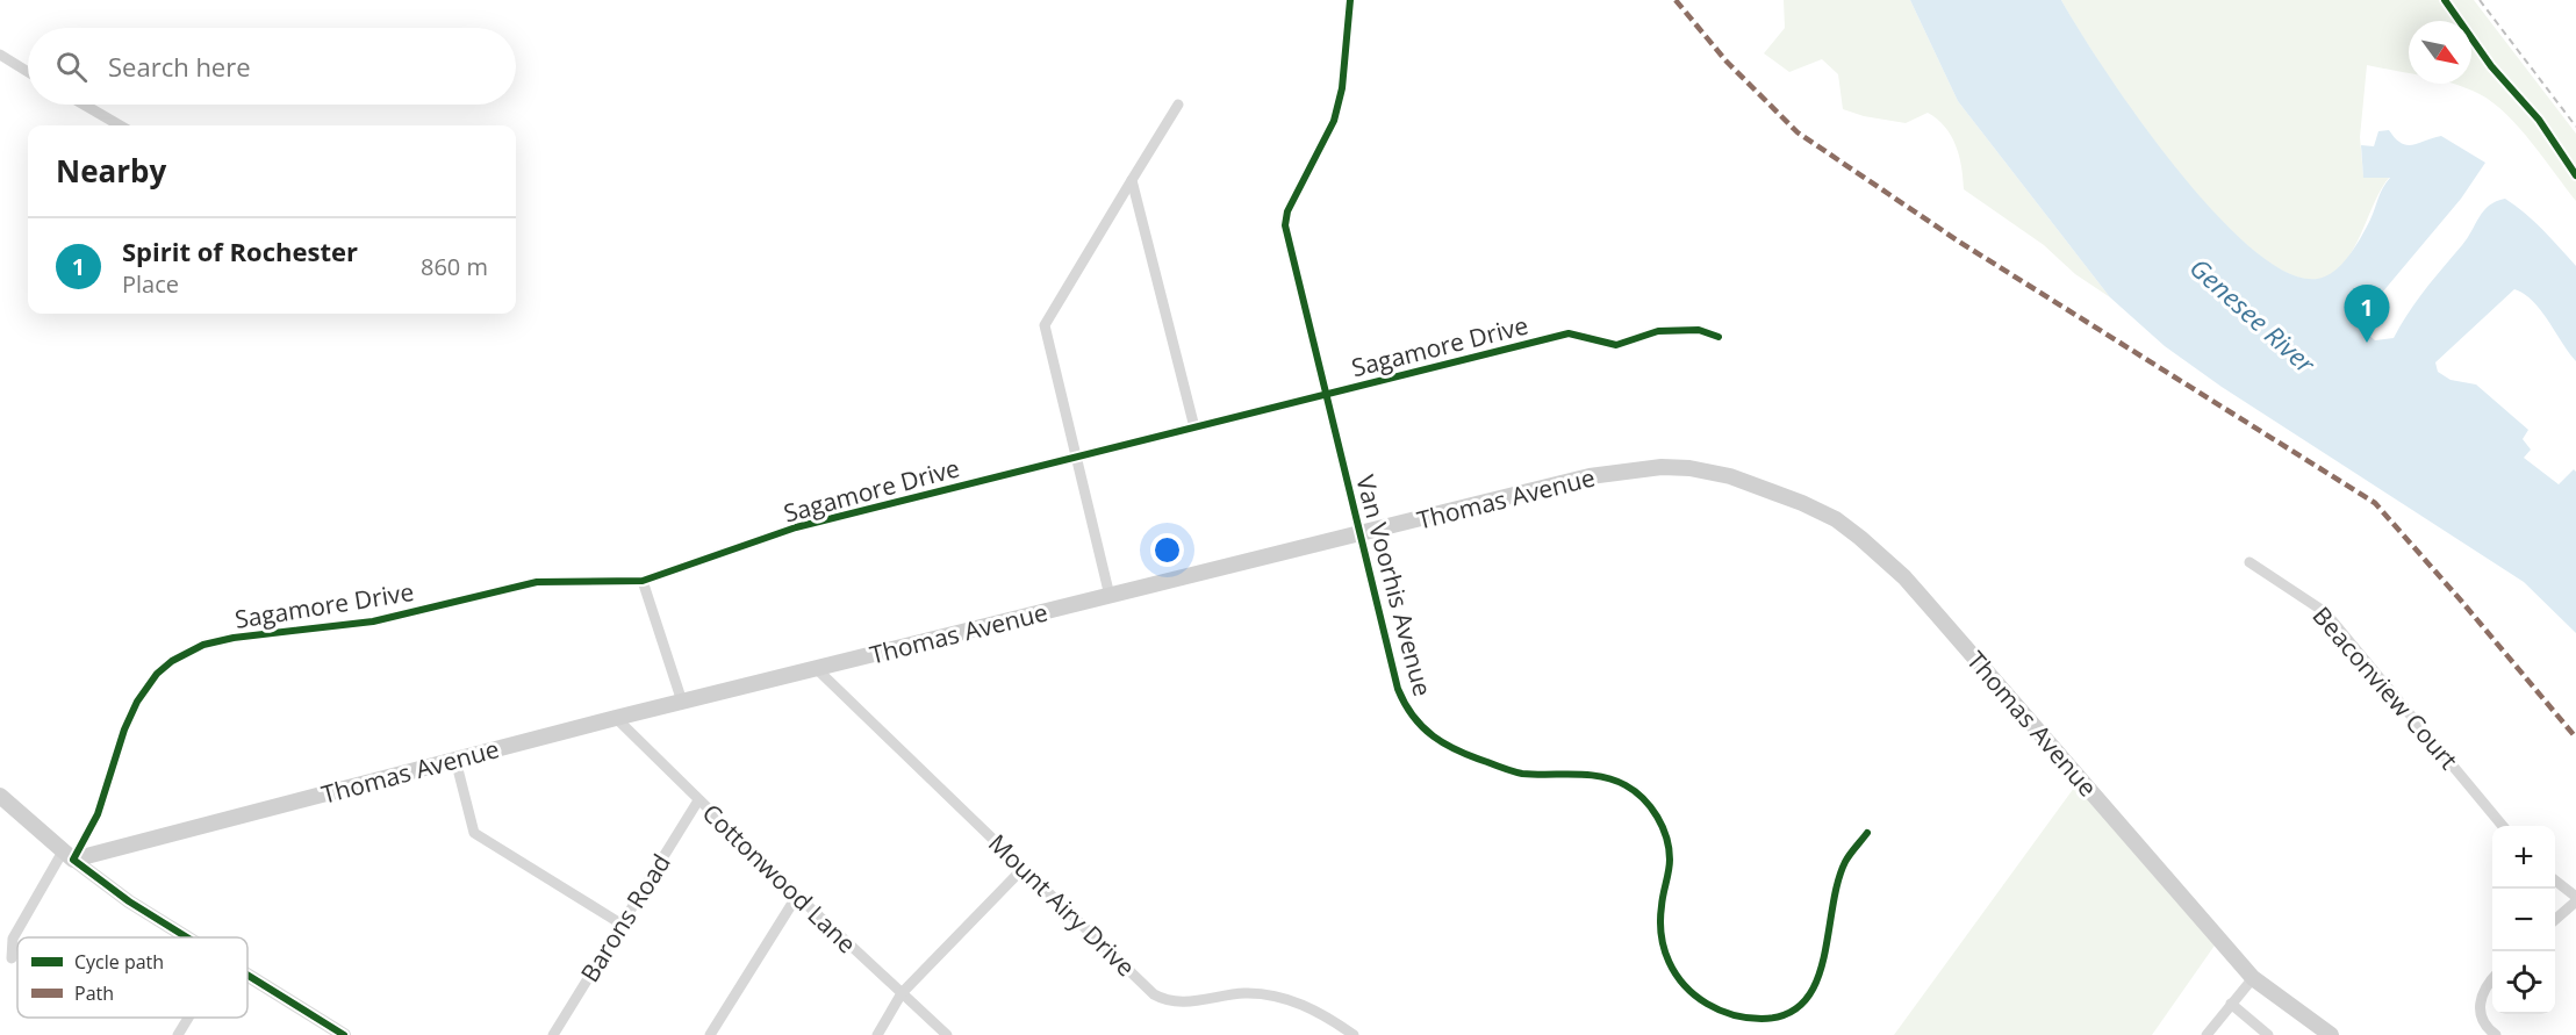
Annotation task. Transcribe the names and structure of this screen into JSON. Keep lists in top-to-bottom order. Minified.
{"streets":{"main road":["Thomas Avenue"],"street":["Sagamore Drive","Van Voorhis Avenue","Beaconview Court","Cottonwood Lane","Mount Airy Drive","Barons Road"]},"crossings":[["Sagamore Drive","Thomas Avenue"],["Sagamore Drive","Van Voorhis Avenue"],["Thomas Avenue","Van Voorhis Avenue"],["Thomas Avenue","Cottonwood Lane"],["Thomas Avenue","Mount Airy Drive"],["Cottonwood Lane","Barons Road"]],"water":["Genesee River"],"legend":["Cycle path","Path"],"north":"bottom right","page":{"search":"Search here","heading":"Nearby","list":[{"mark":"1","name":"Spirit of Rochester","note":"Place","value":"860 m"}],"pins":"1","map_buttons":["+","−"]}}
